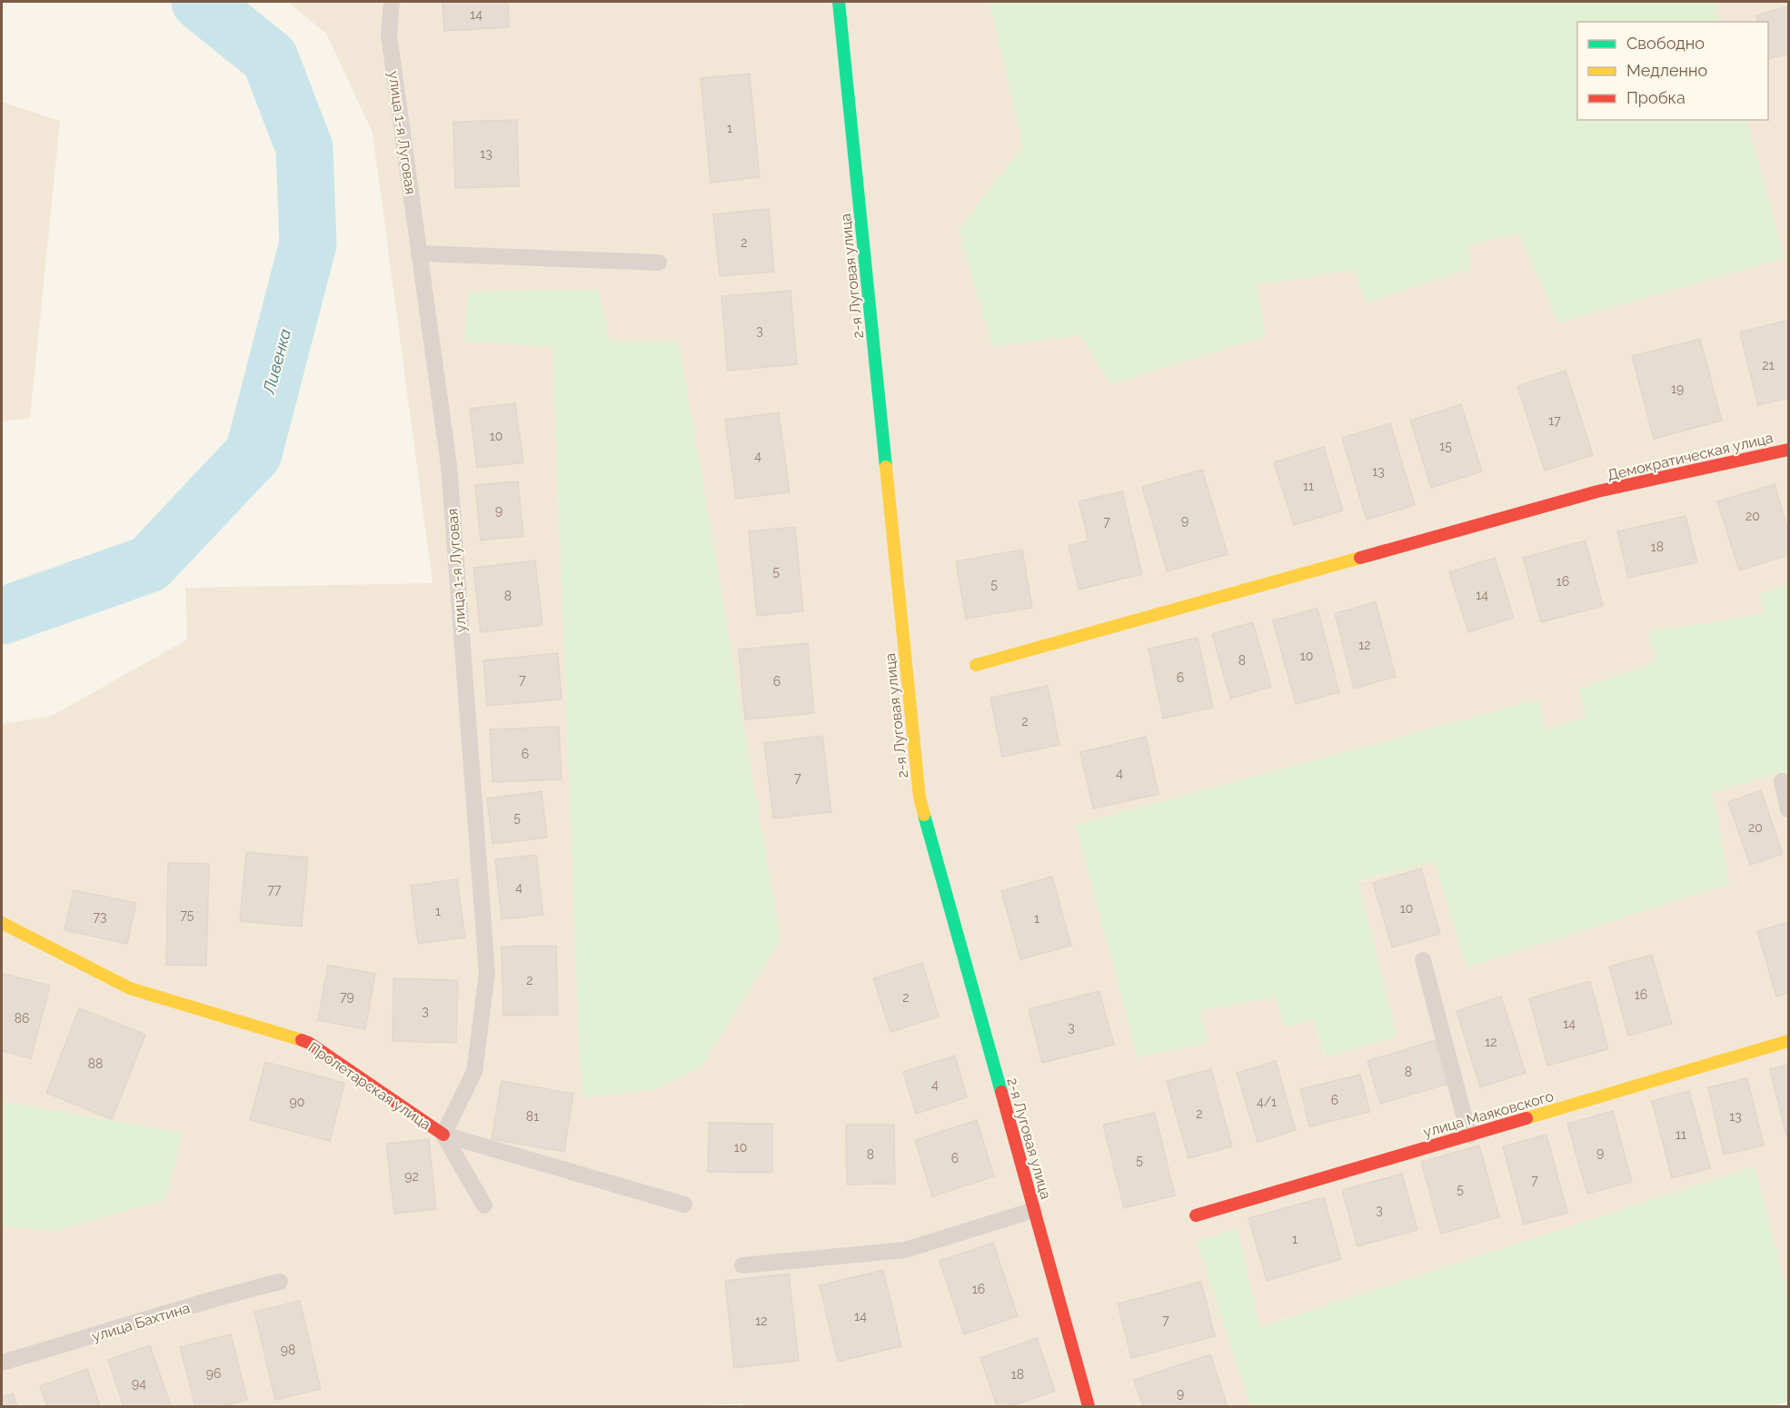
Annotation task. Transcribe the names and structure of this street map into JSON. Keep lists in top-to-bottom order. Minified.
{"streets":{"street":["2-я Луговая улица","Демократическая улица","Пролетарская улица","улица Маяковского"],"lane":["улица 1-я Луговая","улица Бахтина"]},"crossings":[["улица 1-я Луговая","Пролетарская улица"]],"water":["Ливенка"],"house_numbers":["14","1","13","2","3","21","19","17","10","15","4","13","11","9","20","9","7","18","5","16","5","14","8","12","10","8","6","7","6","2","6","4","7","5","20","4","77","10","1","75","73","1","2","16","79","2","3","86","14","3","12","88","8","4","6","90","4/1","2","81","13","11","10","9","8","6","5","92","7","5","3","1","16","14","7","12","98","96","18","94","9"],"legend":["Свободно","Медленно","Пробка"]}
